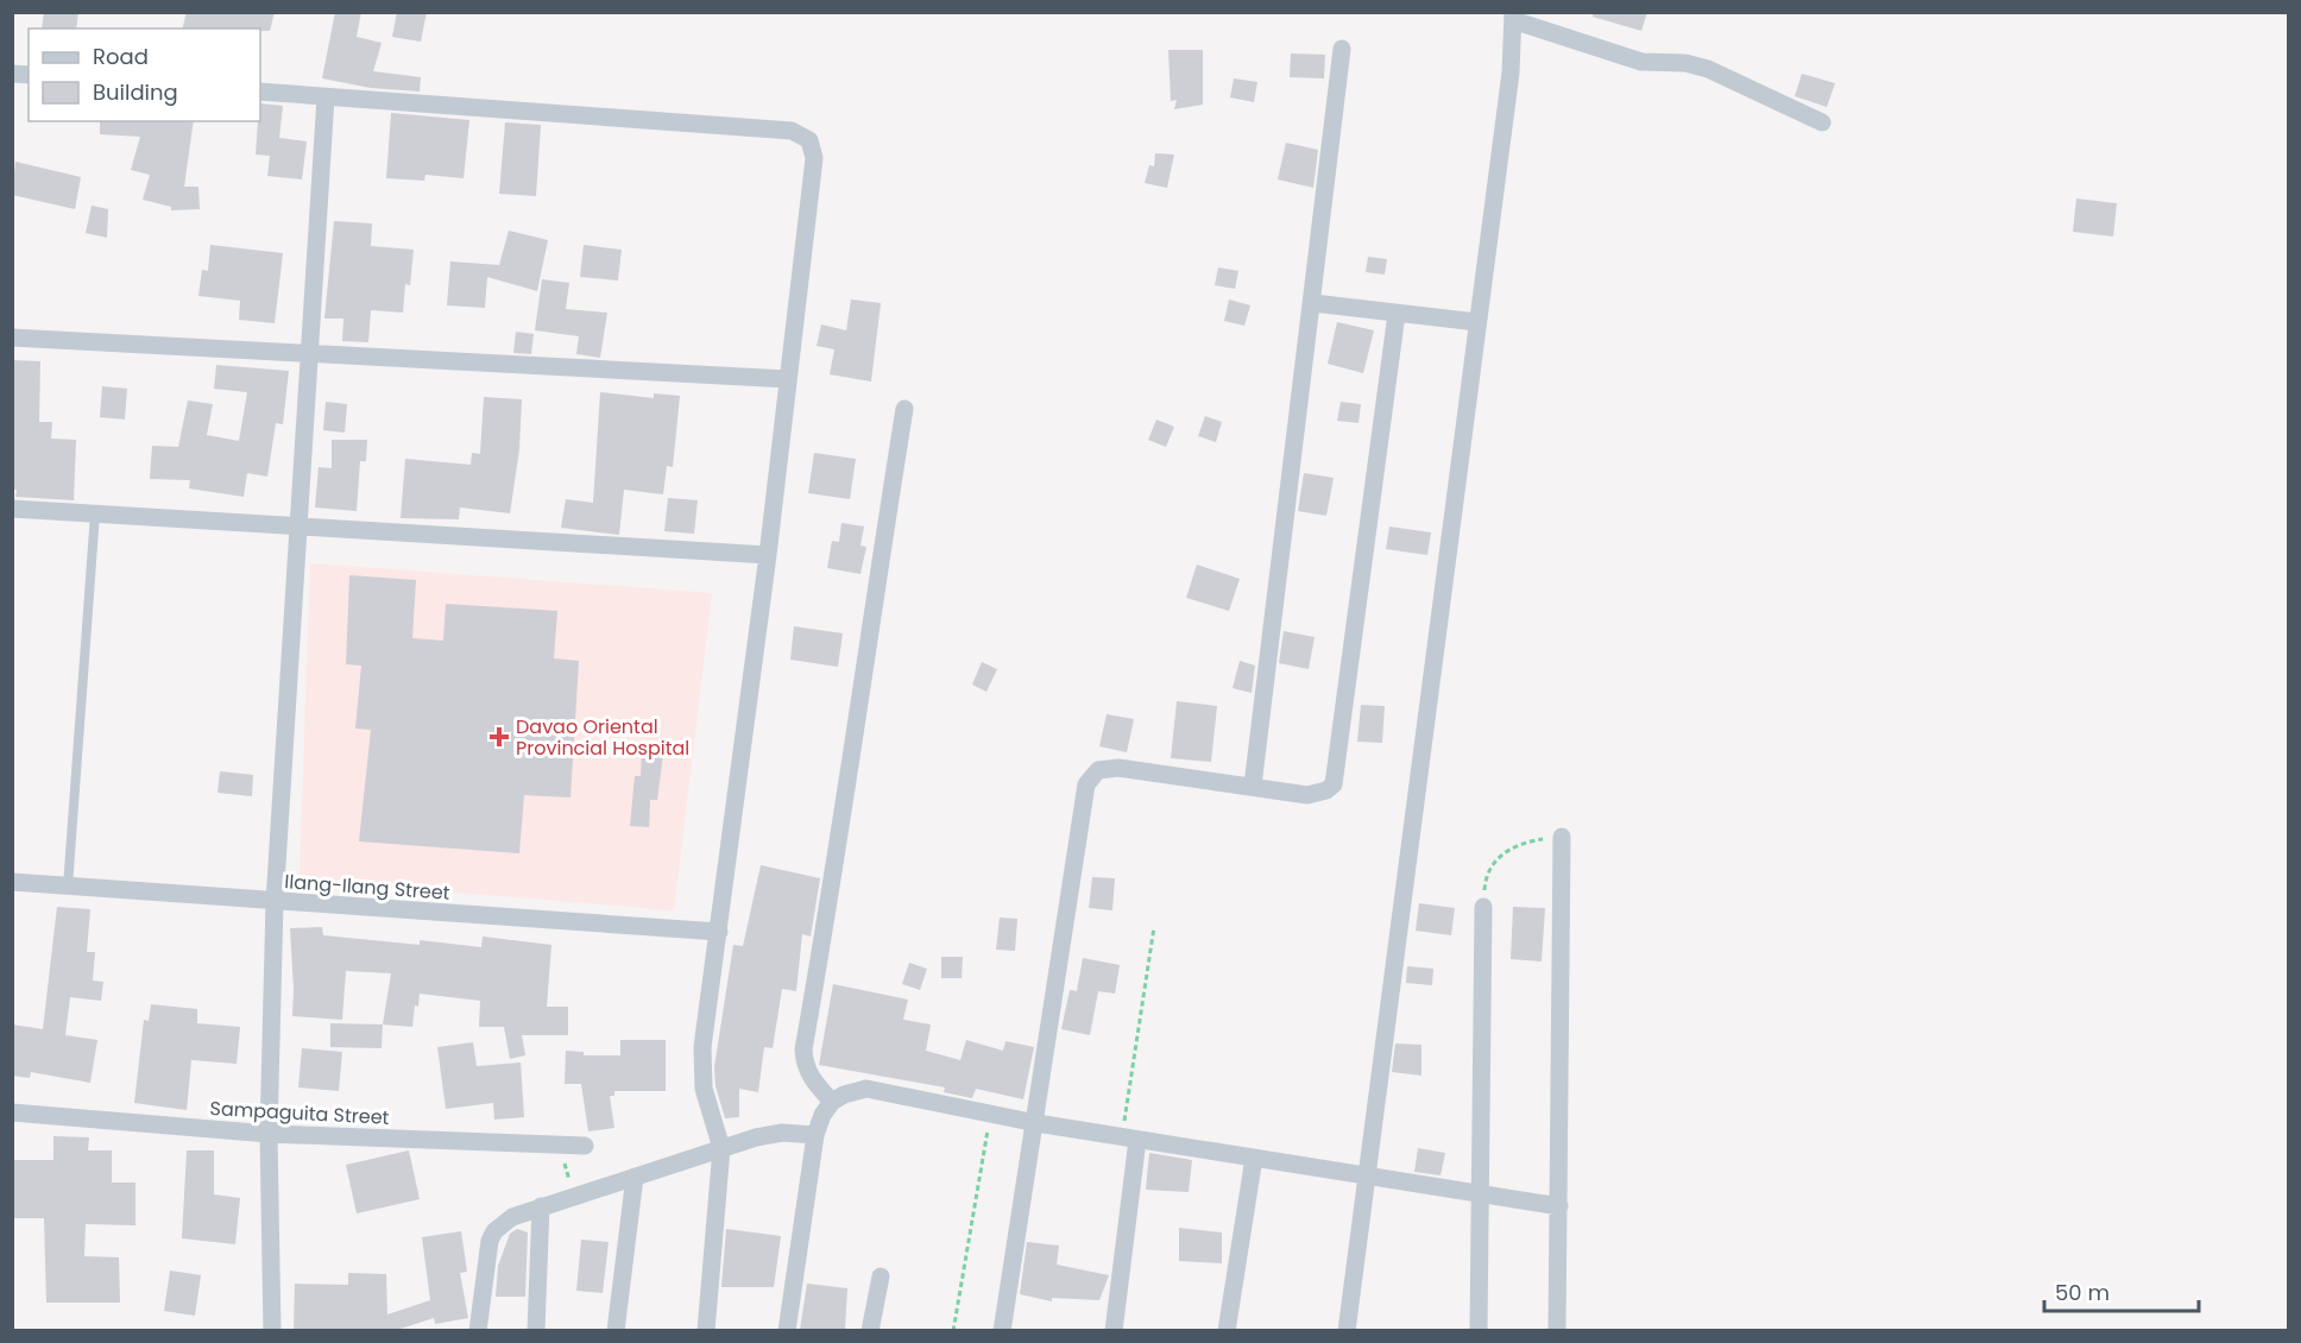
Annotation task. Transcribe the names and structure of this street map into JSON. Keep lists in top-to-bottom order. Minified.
{"streets":{"street":["Ilang-Ilang Street","Sampaguita Street"]},"places":{"health":["Davao Oriental Provincial Hospital"]},"legend":["Road","Building"],"scale_bar":"50 m"}
